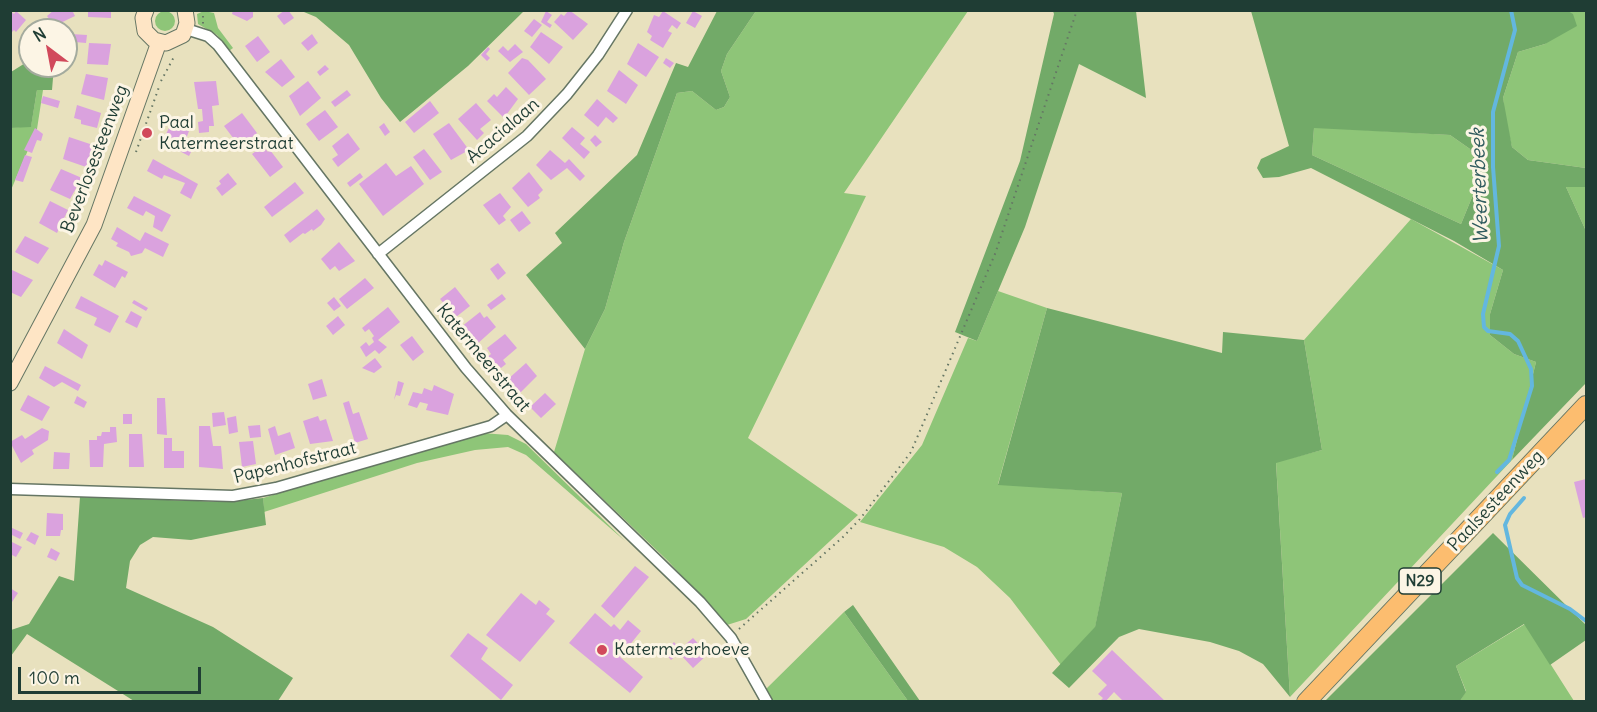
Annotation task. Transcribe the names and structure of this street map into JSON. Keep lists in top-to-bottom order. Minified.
{"streets":{"main road":["Paalsesteenweg","N29"],"street":["Acacialaan","Beverlosesteenweg","Katermeerstraat","Papenhofstraat"]},"crossings":[["Acacialaan","Katermeerstraat"],["Katermeerstraat","Papenhofstraat"]],"water":["Weerterbeek"],"places":["Paal Katermeerstraat","Katermeerhoeve"],"scale_bar":"100 m","north":"top left"}
